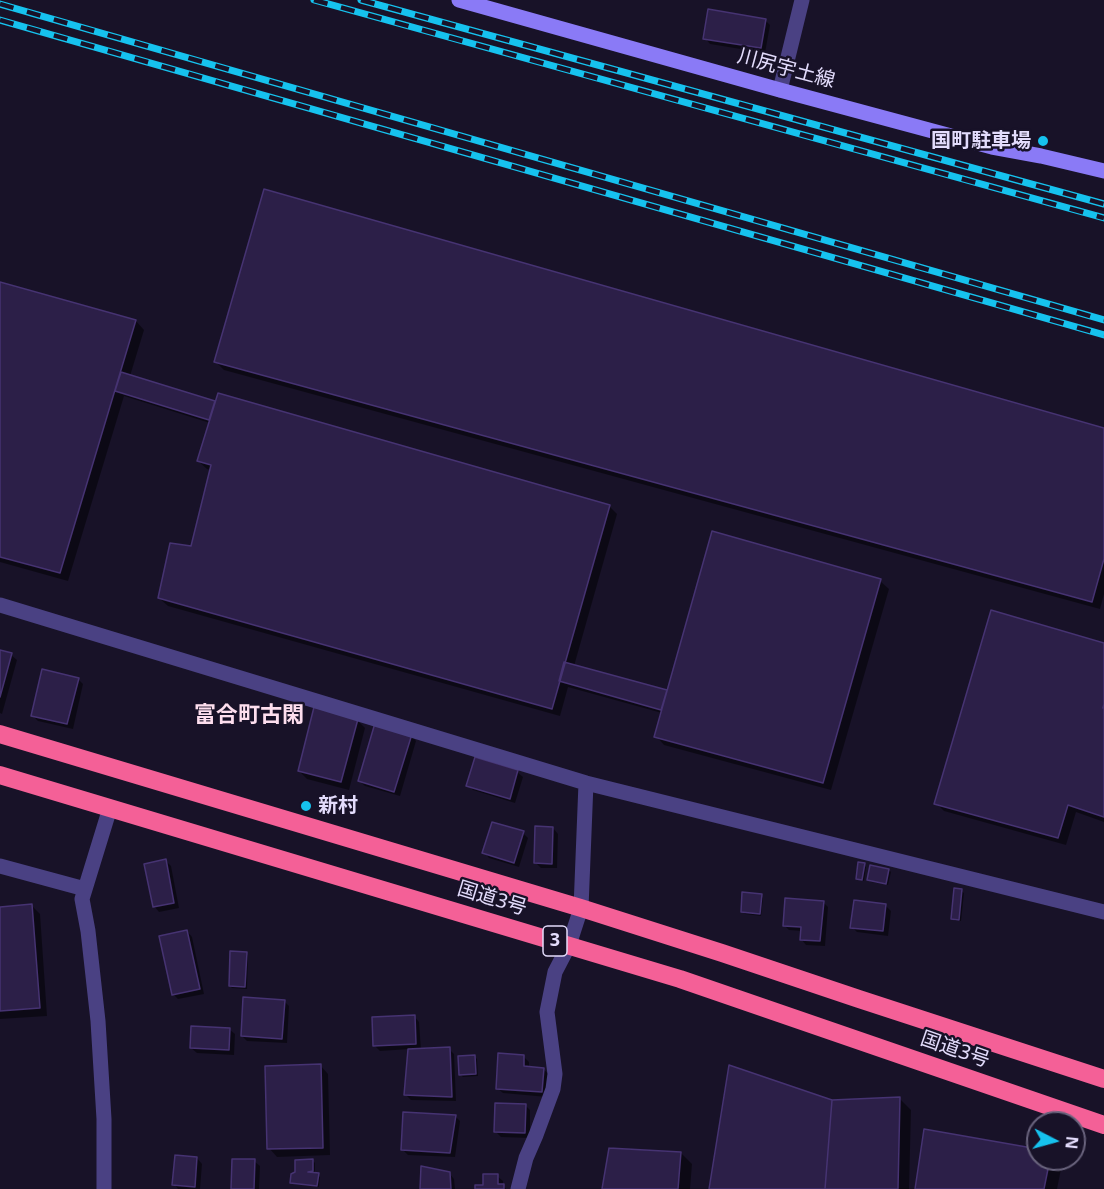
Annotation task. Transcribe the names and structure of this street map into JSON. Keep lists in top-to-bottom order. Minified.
{"streets":{"highway":["国道3号","3"],"main road":["川尻宇土線"]},"districts":["富合町古閑"],"places":["国町駐車場","新村"],"north":"right"}
